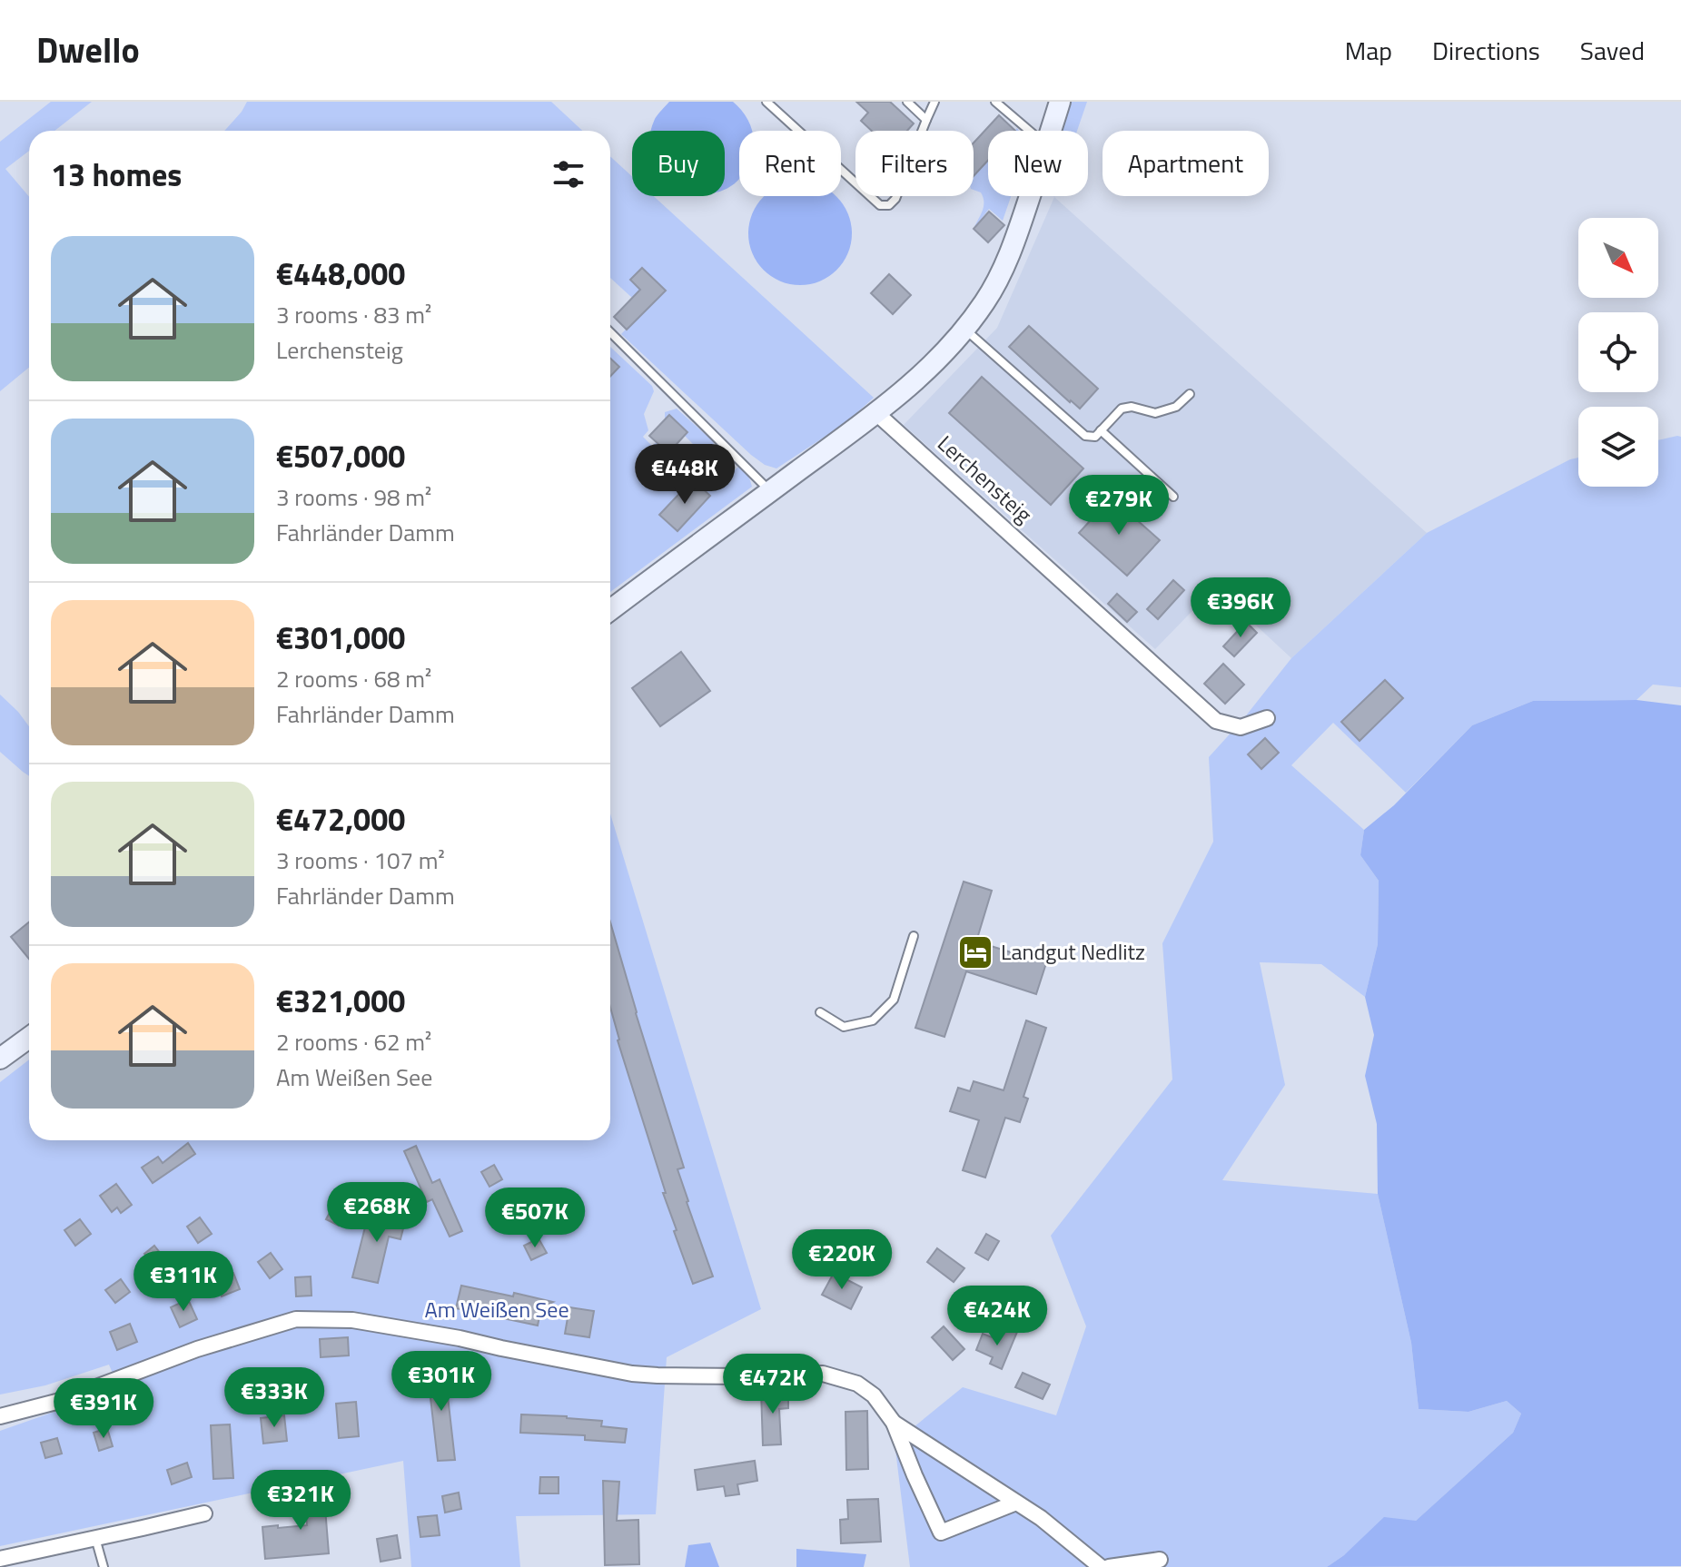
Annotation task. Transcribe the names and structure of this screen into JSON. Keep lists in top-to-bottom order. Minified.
{"streets":{"street":["Lerchensteig"]},"parks":["Am Weißen See"],"places":{"hotel":["Landgut Nedlitz"]},"north":"bottom right","page":{"header":"Dwello","nav":["Map","Directions","Saved"],"chip":["Buy","Rent","Filters","New","Apartment"],"heading":"13 homes","list":[{"name":"€448,000","note":"3 rooms · 83 m² · Lerchensteig"},{"name":"€507,000","note":"3 rooms · 98 m² · Fahrländer Damm"},{"name":"€301,000","note":"2 rooms · 68 m² · Fahrländer Damm"},{"name":"€472,000","note":"3 rooms · 107 m² · Fahrländer Damm"},{"name":"€321,000","note":"2 rooms · 62 m² · Am Weißen See"}],"price":["€448K","€279K","€396K","€268K","€507K","€220K","€311K","€424K","€301K","€472K","€333K","€391K","€321K"]}}
